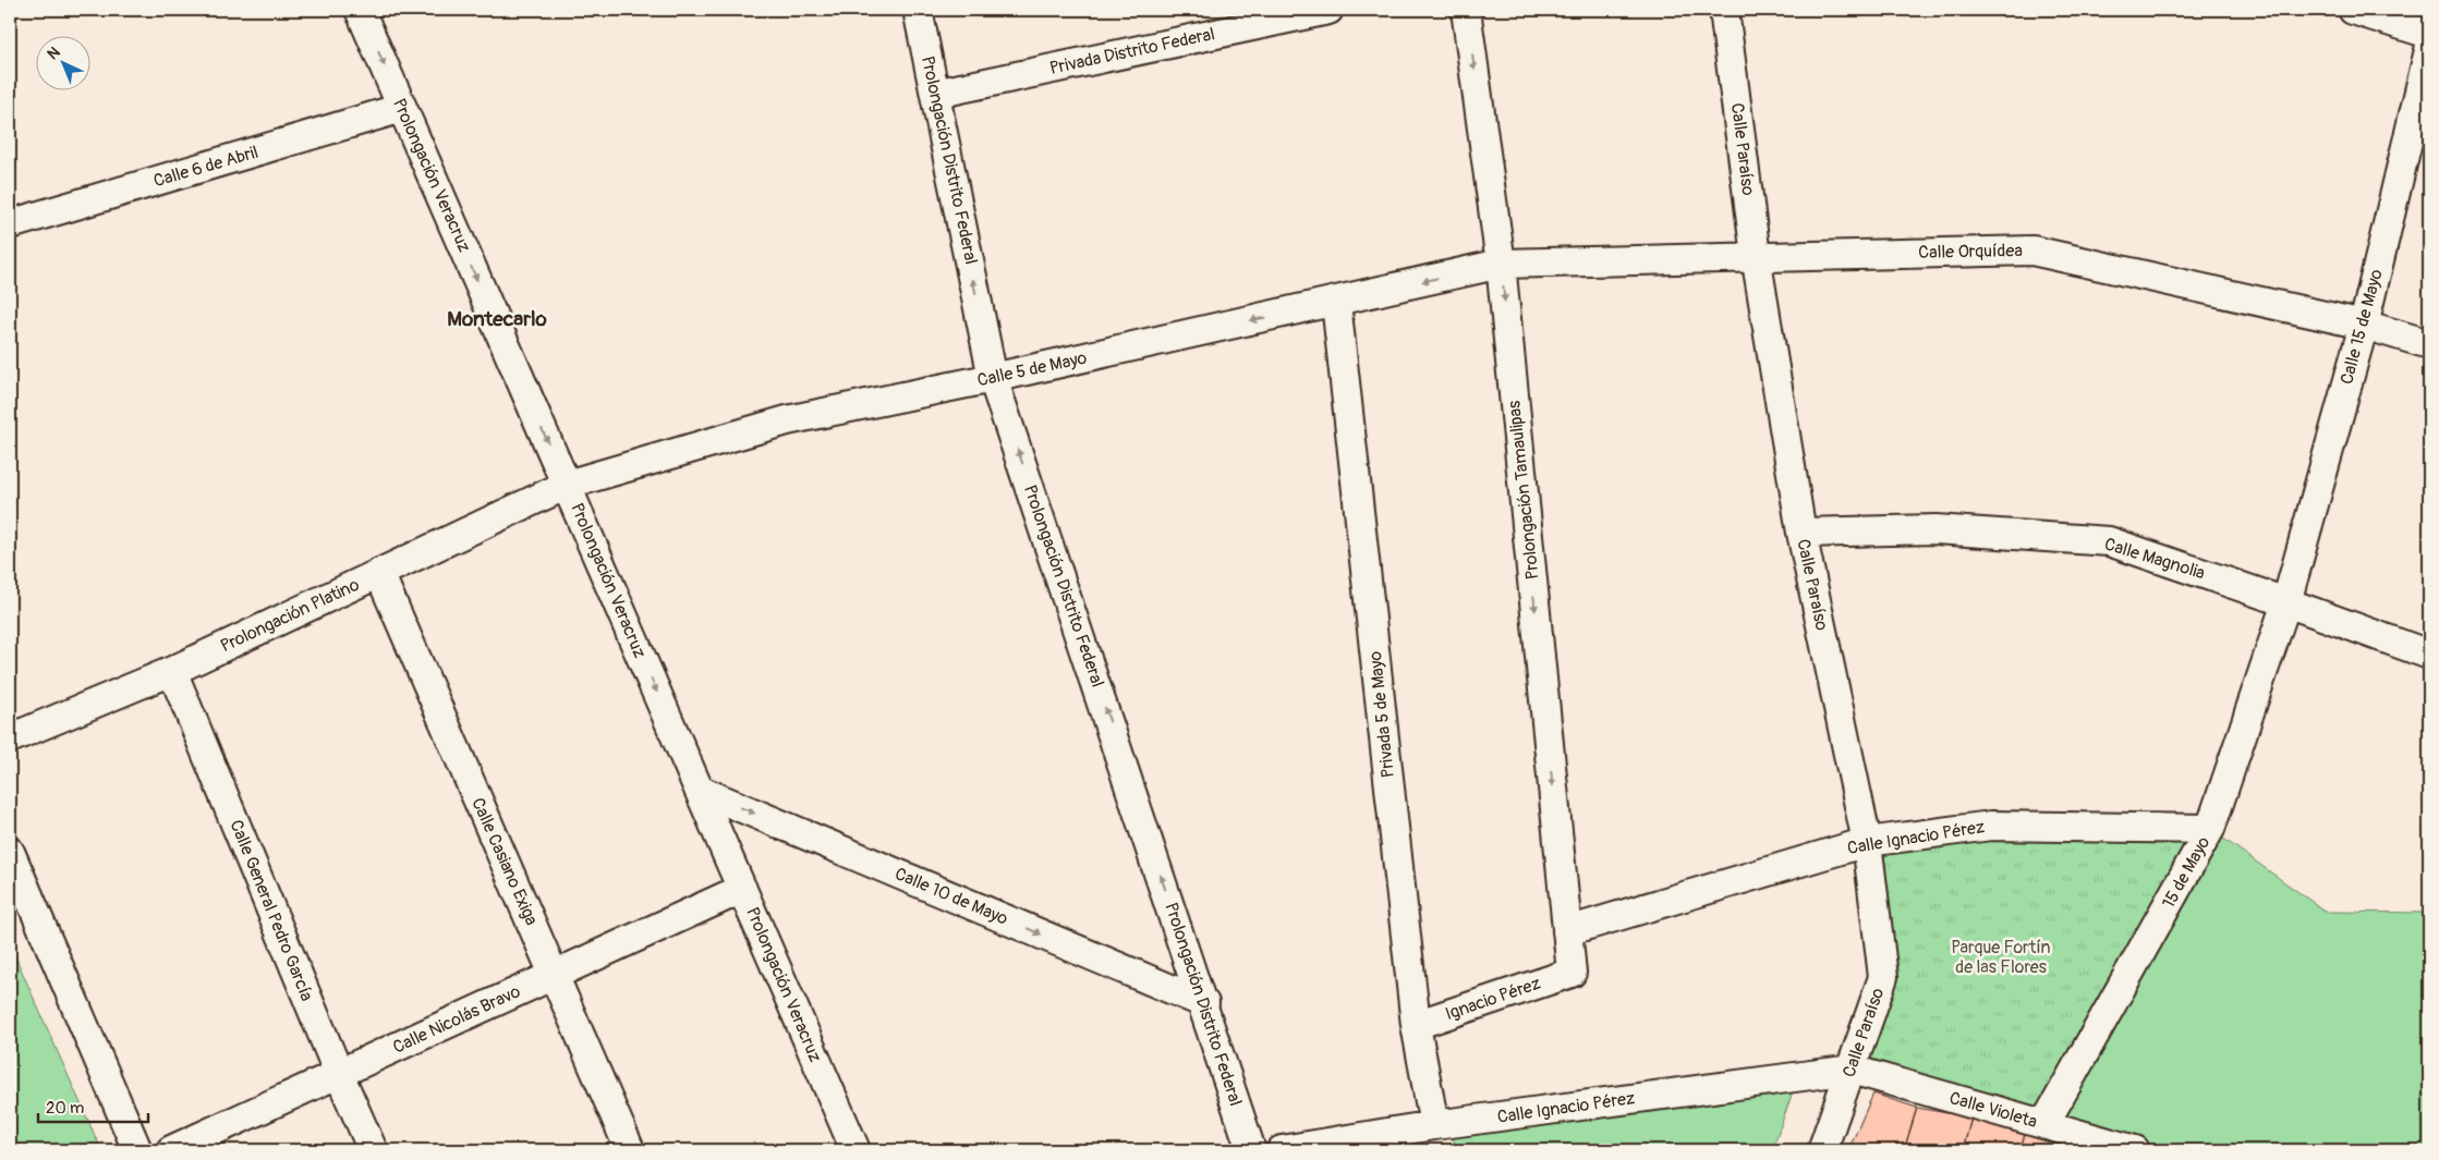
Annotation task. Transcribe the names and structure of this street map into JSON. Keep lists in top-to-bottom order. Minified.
{"streets":{"street":["Privada Distrito Federal","Calle Paraíso","Prolongación Distrito Federal","Calle 6 de Abril","Prolongación Veracruz","Calle Orquídea","Calle 15 de Mayo","Calle 5 de Mayo","Prolongación Tamaulipas","Calle Magnolia","Prolongación Platino","Privada 5 de Mayo","Calle Ignacio Pérez","Calle Casiano Exiga","15 de Mayo","Calle 10 de Mayo","Calle General Pedro García","Ignacio Pérez","Calle Nicolás Bravo","Calle Violeta"]},"crossings":[["Privada Distrito Federal","Prolongación Distrito Federal"],["Calle Paraíso","Calle Orquídea"],["Calle Paraíso","Calle Magnolia"],["Calle Paraíso","Calle Ignacio Pérez"],["Calle Paraíso","Calle Violeta"],["Prolongación Distrito Federal","Calle 5 de Mayo"],["Prolongación Distrito Federal","Calle 10 de Mayo"],["Calle 6 de Abril","Prolongación Veracruz"],["Prolongación Veracruz","Calle 5 de Mayo"],["Prolongación Veracruz","Prolongación Platino"],["Prolongación Veracruz","Calle 10 de Mayo"],["Prolongación Veracruz","Calle Nicolás Bravo"],["Calle Orquídea","Calle 15 de Mayo"],["Calle Orquídea","Calle 5 de Mayo"],["Calle Orquídea","Prolongación Tamaulipas"],["Calle 15 de Mayo","Calle Magnolia"],["Calle 15 de Mayo","15 de Mayo"],["Calle 5 de Mayo","Prolongación Tamaulipas"],["Calle 5 de Mayo","Prolongación Platino"],["Calle 5 de Mayo","Privada 5 de Mayo"],["Prolongación Tamaulipas","Calle Ignacio Pérez"],["Prolongación Tamaulipas","Ignacio Pérez"],["Calle Magnolia","15 de Mayo"],["Prolongación Platino","Calle Casiano Exiga"],["Prolongación Platino","Calle General Pedro García"],["Privada 5 de Mayo","Calle Ignacio Pérez"],["Privada 5 de Mayo","Ignacio Pérez"],["Calle Ignacio Pérez","15 de Mayo"],["Calle Ignacio Pérez","Calle Violeta"],["Calle Casiano Exiga","Calle Nicolás Bravo"],["15 de Mayo","Calle Violeta"],["Calle General Pedro García","Calle Nicolás Bravo"]],"one_way":["Prolongación Distrito Federal","Prolongación Veracruz","Calle 5 de Mayo","Prolongación Tamaulipas","Calle 10 de Mayo"],"districts":["Montecarlo"],"parks":["Parque Fortín de las Flores"],"scale_bar":"20 m","north":"top left"}
